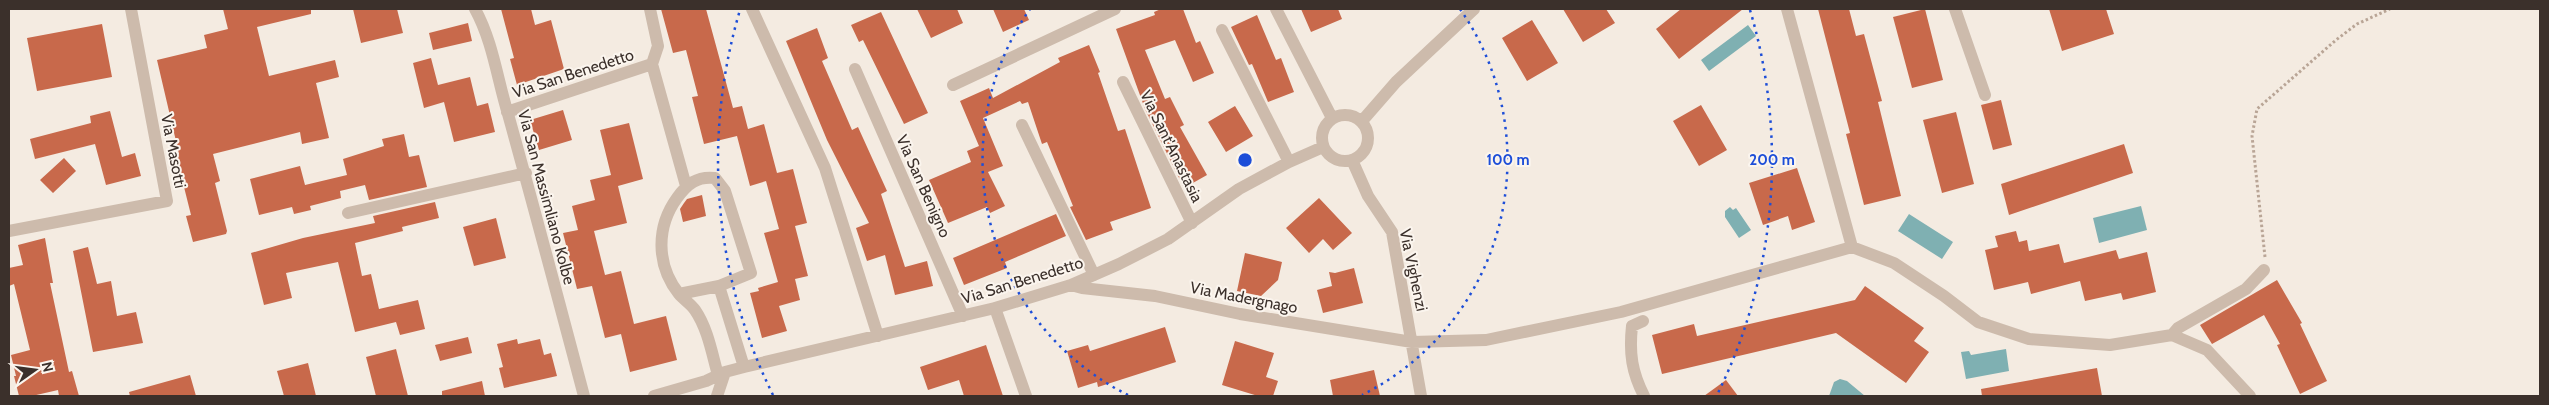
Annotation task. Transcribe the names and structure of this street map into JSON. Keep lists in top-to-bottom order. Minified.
{"streets":{"street":["Via San Benedetto","Via Sant'Anastasia","Via Masotti","Via San Benigno","Via San Massimliano Kolbe","Via Vighenzi","Via Madergnago"]},"crossings":[["Via San Benedetto","Via Sant'Anastasia"],["Via San Benedetto","Via San Benigno"],["Via San Benedetto","Via San Massimliano Kolbe"],["Via San Benedetto","Via Vighenzi"],["Via San Benedetto","Via Madergnago"],["Via Vighenzi","Via Madergnago"]],"north":"right","rings":["100 m","200 m"]}
